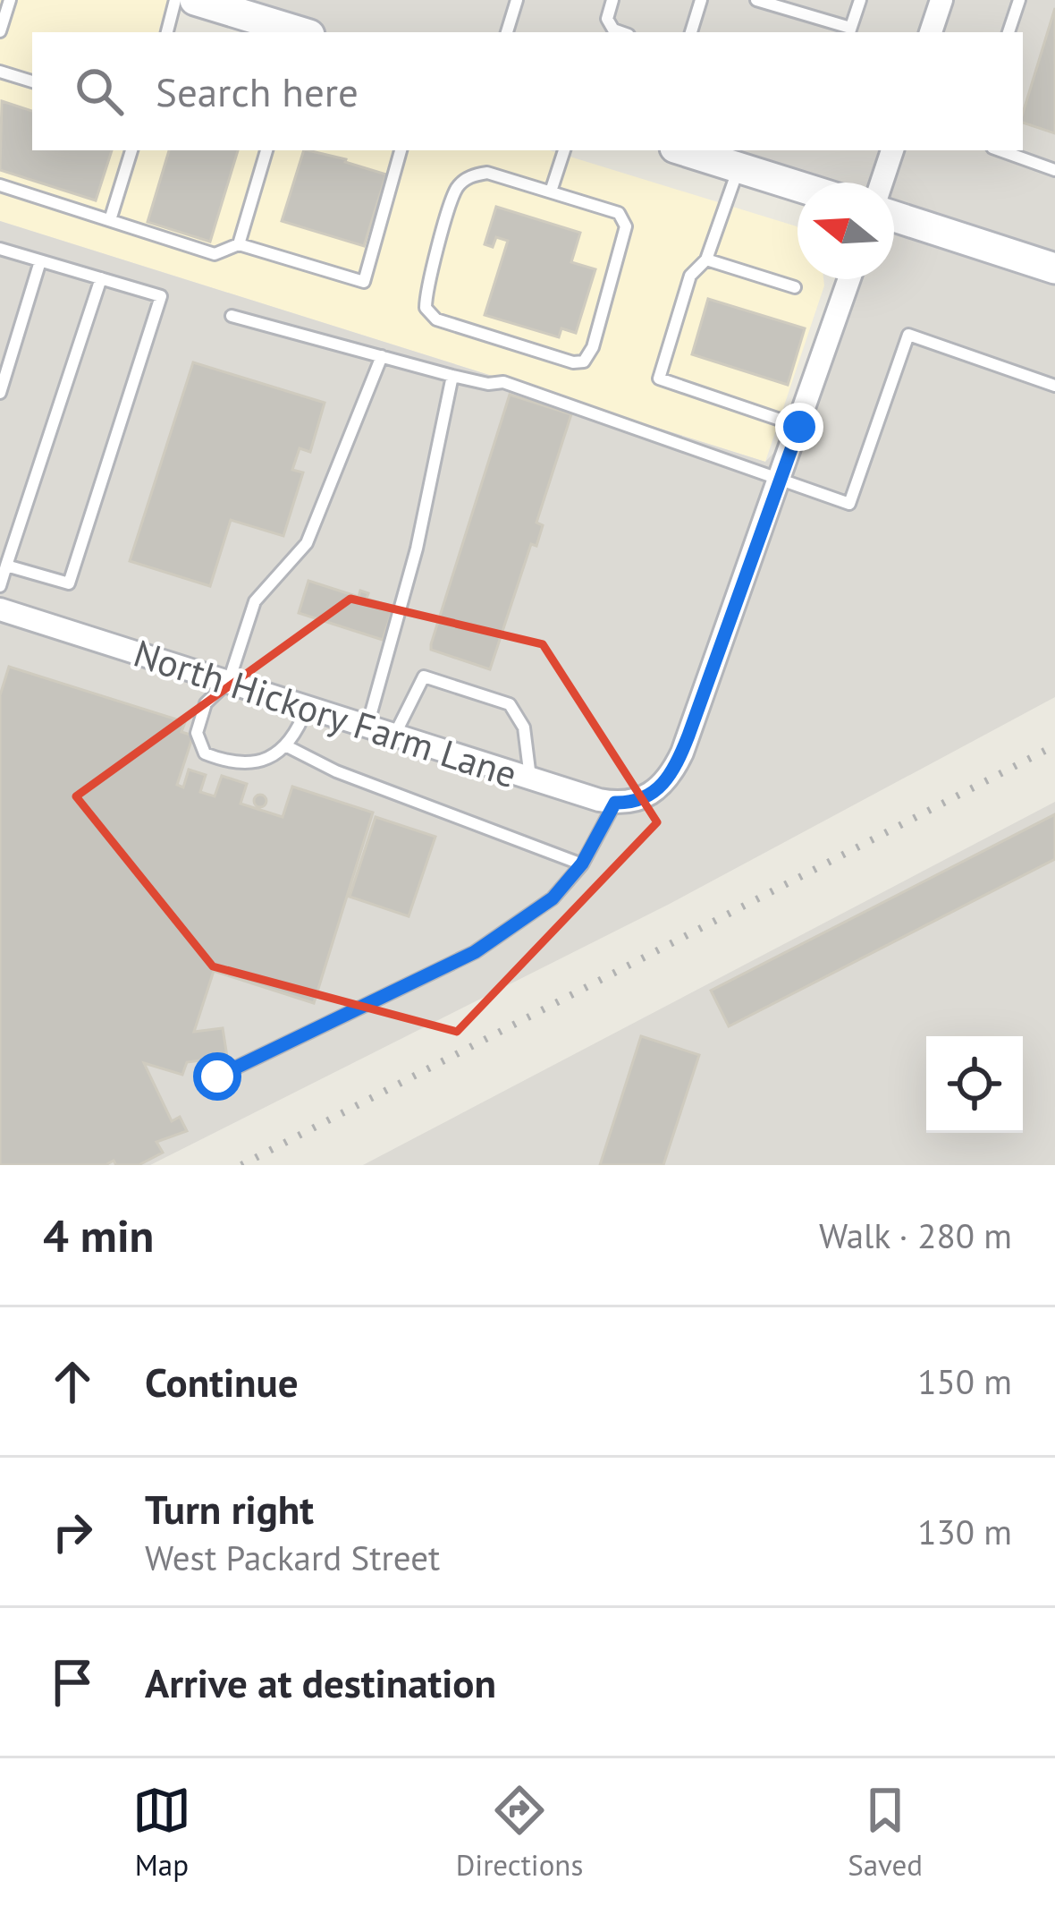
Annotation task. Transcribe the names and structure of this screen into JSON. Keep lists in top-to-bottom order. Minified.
{"streets":{"street":["North Hickory Farm Lane"]},"north":"left","page":{"search":"Search here","heading":["4 min","Walk · 280 m"],"list":[["Continue","150 m"],["Turn right","West Packard Street","130 m"],"Arrive at destination"],"nav":["Map","Directions","Saved"]}}
